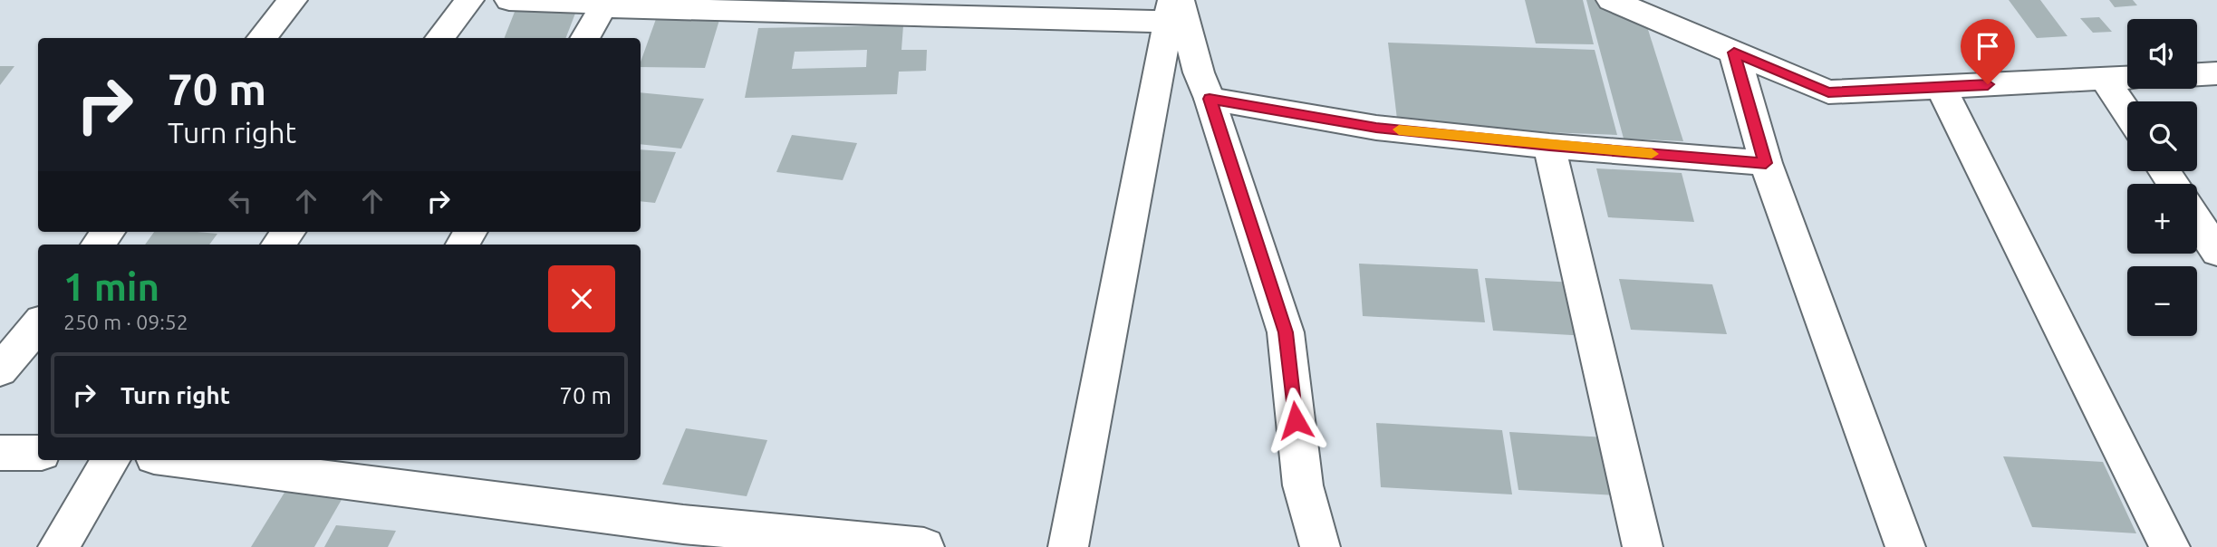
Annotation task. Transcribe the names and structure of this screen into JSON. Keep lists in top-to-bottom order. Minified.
{"page":{"map_buttons":["+","−"],"turn":["70 m","Turn right"],"heading":["1 min","250 m · 09:52"],"list":[{"name":"Turn right","value":"70 m"}]}}
